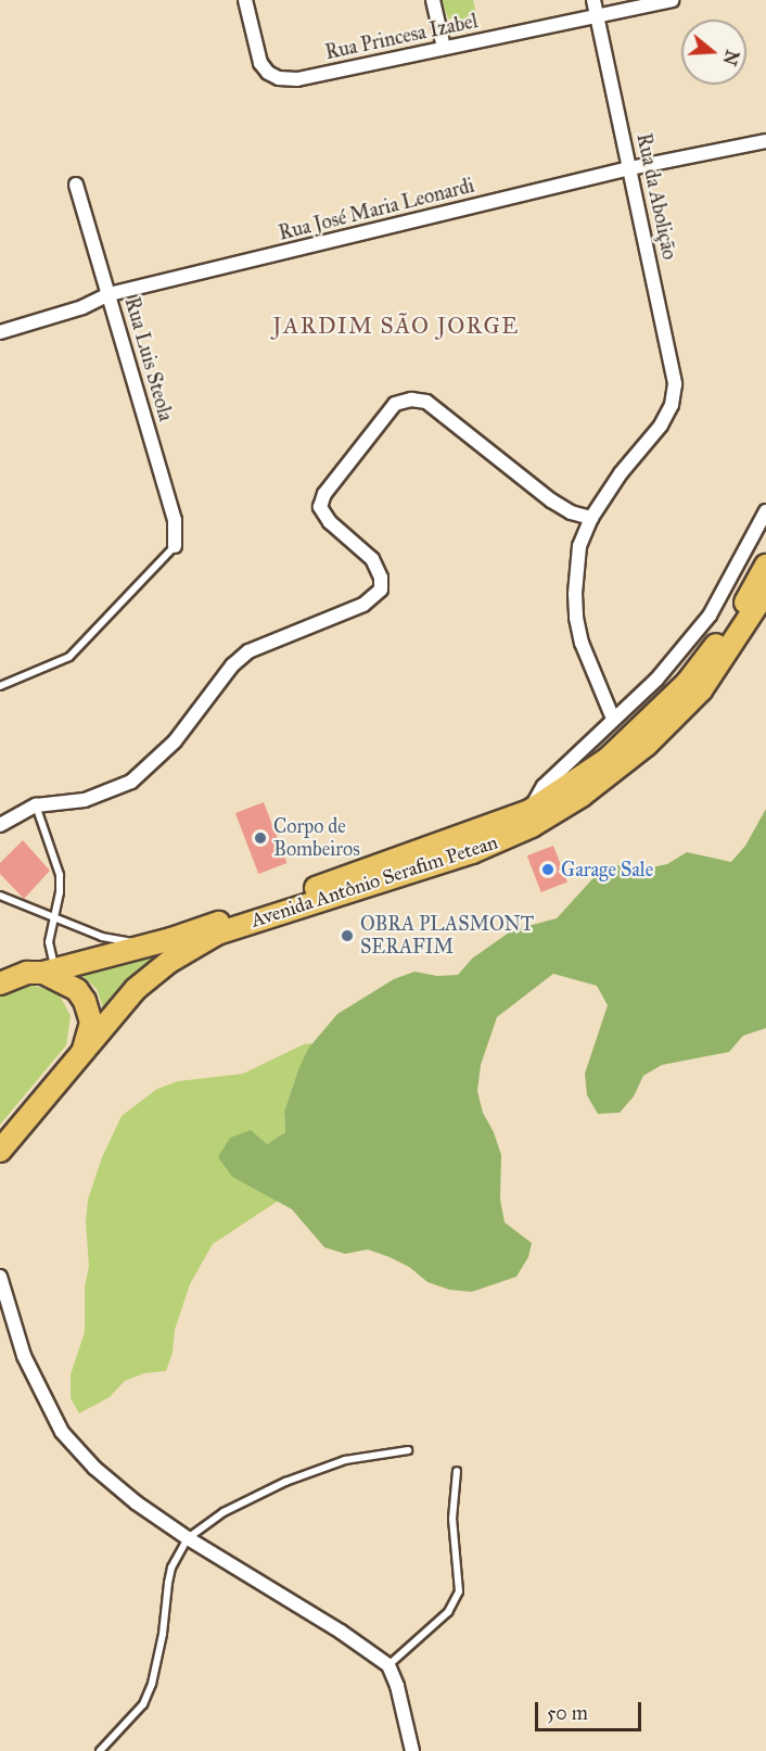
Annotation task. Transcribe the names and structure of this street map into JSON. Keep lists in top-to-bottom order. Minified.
{"streets":{"main road":["Avenida Antônio Serafim Petean"],"street":["Rua Princesa Izabel","Rua da Abolição","Rua José Maria Leonardi","Rua Luis Steola"]},"crossings":[["Rua Princesa Izabel","Rua da Abolição"],["Rua da Abolição","Rua José Maria Leonardi"],["Rua José Maria Leonardi","Rua Luis Steola"]],"districts":["JARDIM SÃO JORGE"],"places":["Corpo de Bombeiros","Garage Sale","OBRA PLASMONT SERAFIM"],"scale_bar":"50 m","north":"right"}
